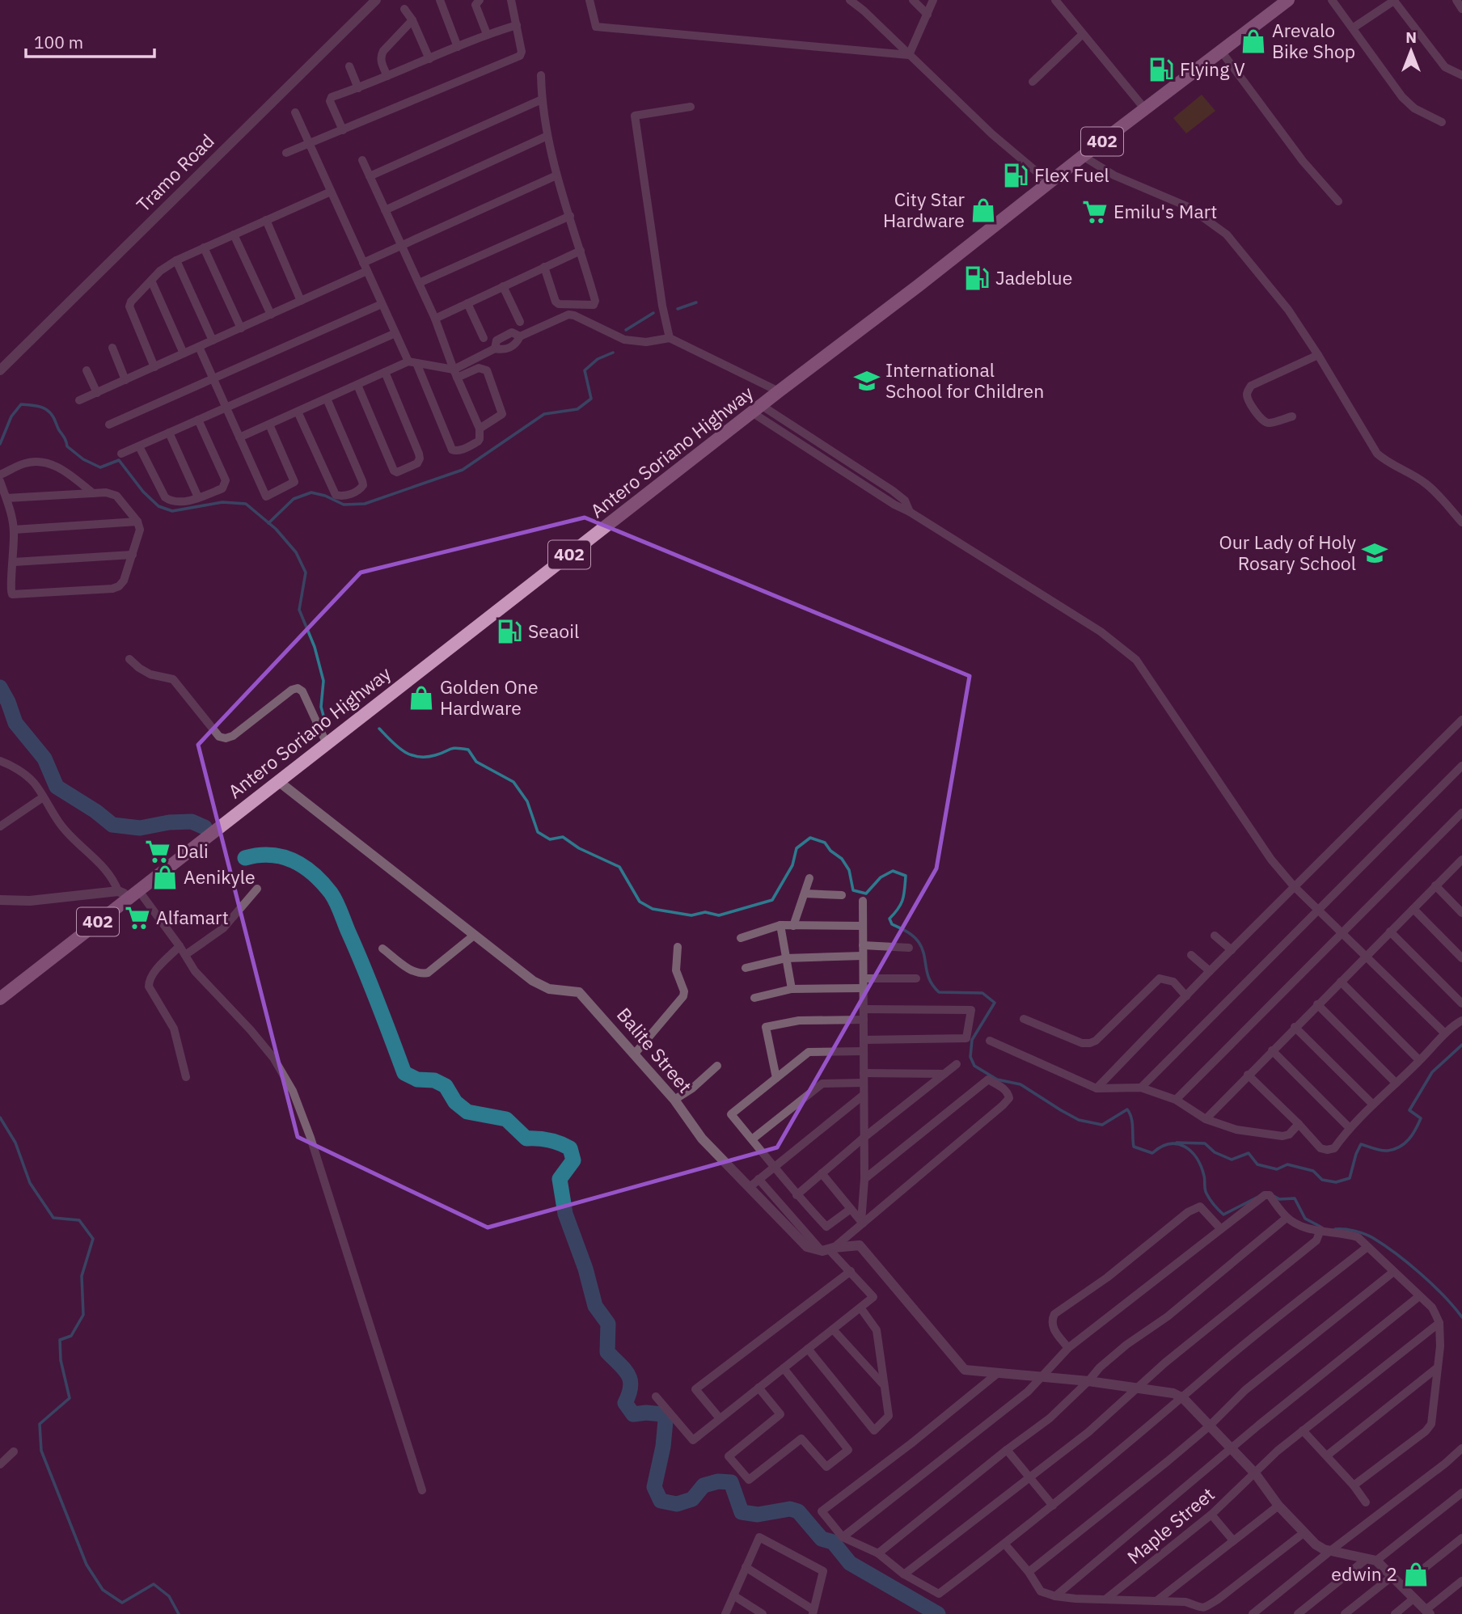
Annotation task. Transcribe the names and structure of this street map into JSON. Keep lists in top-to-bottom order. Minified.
{"streets":{"main road":["402","Antero Soriano Highway"],"street":["Tramo Road","Balite Street","Maple Street"]},"crossings":[["Antero Soriano Highway","Balite Street"]],"places":{"shop":["Arevalo Bike Shop","City Star Hardware","Golden One Hardware","Aenikyle","edwin 2"],"fuel station":["Flying V","Flex Fuel","Jadeblue","Seaoil"],"supermarket":["Emilu's Mart","Dali","Alfamart"],"school or university":["International School for Children","Our Lady of Holy Rosary School"]},"scale_bar":"100 m","north":"top"}
